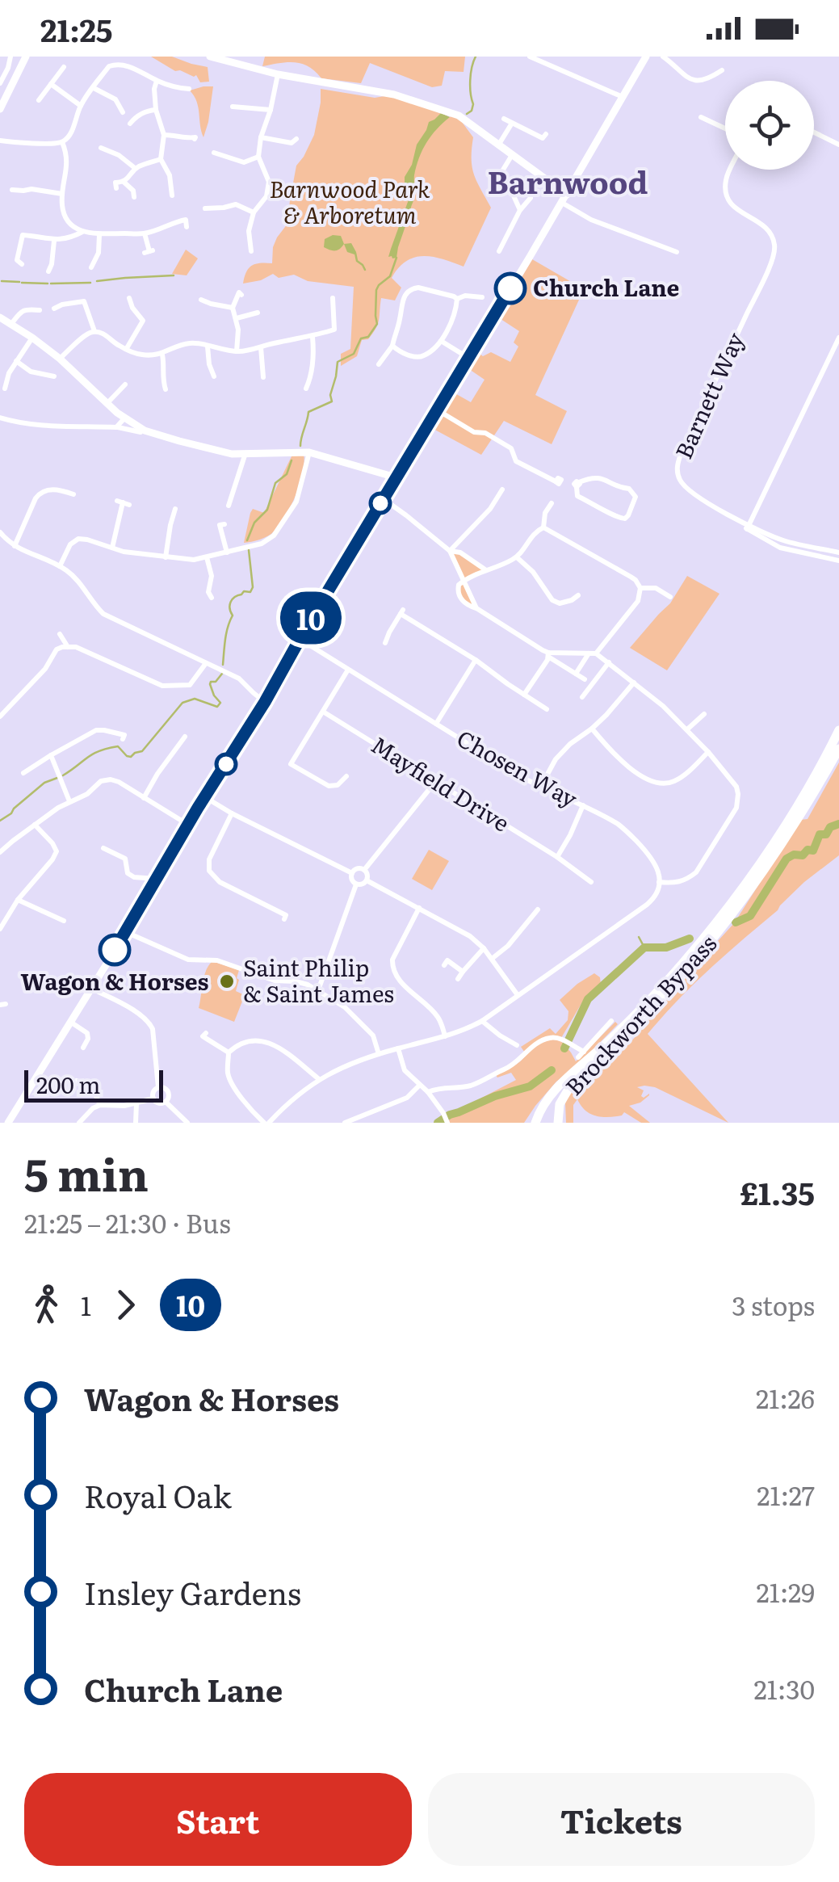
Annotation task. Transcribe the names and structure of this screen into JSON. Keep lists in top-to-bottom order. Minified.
{"streets":{"highway":["Brockworth Bypass"],"street":["Barnett Way","Chosen Way","Mayfield Drive"]},"districts":["Barnwood"],"parks":["Barnwood Park & Arboretum"],"places":["Church Lane","Wagon & Horses","Saint Philip & Saint James"],"lines":["bus line 10"],"scale_bar":"200 m","page":{"status":"21:25","on_map":"10","scale":"200 m","heading":["5 min","21:25 – 21:30 · Bus","£1.35"],"legs":["1","10","3 stops"],"list":[{"name":"Wagon & Horses","value":"21:26"},{"name":"Royal Oak","value":"21:27"},{"name":"Insley Gardens","value":"21:29"},{"name":"Church Lane","value":"21:30"}],"buttons":["Start","Tickets"]}}
